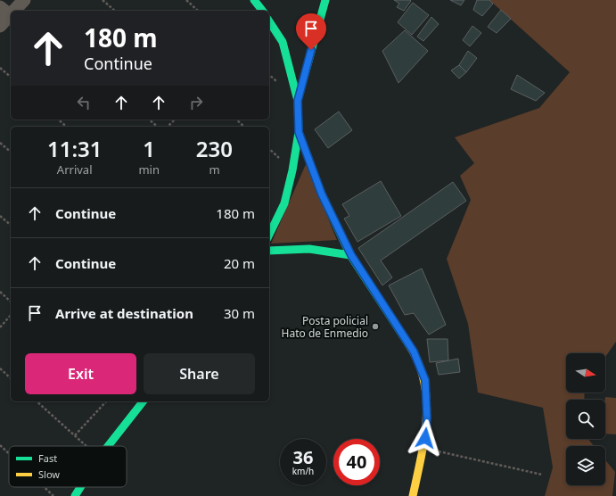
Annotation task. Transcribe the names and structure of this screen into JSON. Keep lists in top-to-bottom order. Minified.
{"places":["Posta policial Hato de Enmedio"],"legend":["Fast","Slow"],"north":"right","page":{"turn":["180 m","Continue"],"eta":["11:31","Arrival","1","min","230","m"],"list":[{"name":"Continue","value":"180 m"},{"name":"Continue","value":"20 m"},{"name":"Arrive at destination","value":"30 m"}],"buttons":["Exit","Share"],"speed":"36 km/h","limit":"40"}}
